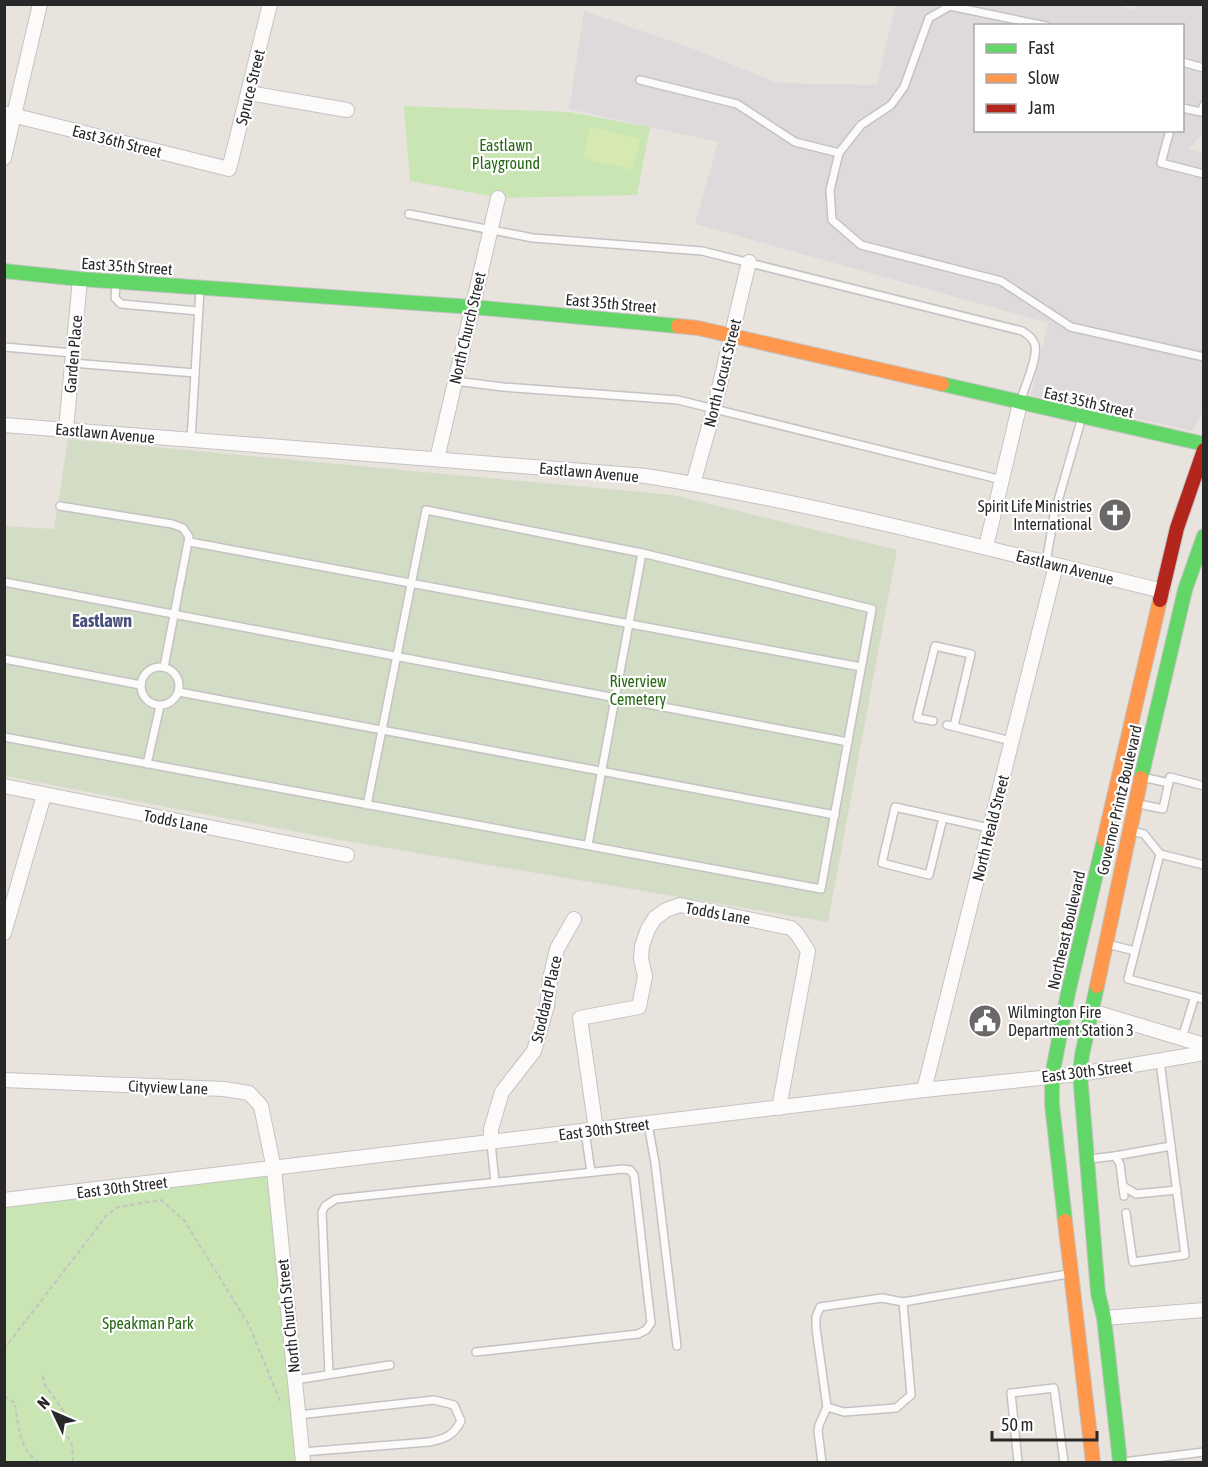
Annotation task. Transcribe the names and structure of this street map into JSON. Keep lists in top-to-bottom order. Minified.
{"streets":{"main road":["East 35th Street","Governor Printz Boulevard","Northeast Boulevard"],"street":["Spruce Street","East 36th Street","North Church Street","Garden Place","North Locust Street","Eastlawn Avenue","Todds Lane","North Heald Street","Stoddard Place","East 30th Street","Cityview Lane"]},"crossings":[["Spruce Street","East 36th Street"],["East 35th Street","North Church Street"],["East 35th Street","Garden Place"],["East 35th Street","North Locust Street"],["North Church Street","Eastlawn Avenue"],["North Church Street","East 30th Street"],["North Church Street","Cityview Lane"],["Garden Place","Eastlawn Avenue"],["North Locust Street","Eastlawn Avenue"],["Eastlawn Avenue","North Heald Street"],["Eastlawn Avenue","Northeast Boulevard"],["Governor Printz Boulevard","East 30th Street"],["Todds Lane","East 30th Street"],["North Heald Street","East 30th Street"],["Northeast Boulevard","East 30th Street"],["Stoddard Place","East 30th Street"],["East 30th Street","Cityview Lane"]],"districts":["Eastlawn"],"parks":["Eastlawn Playground","Riverview Cemetery","Speakman Park"],"places":{"church":["Spirit Life Ministries International"],"public building":["Wilmington Fire Department Station 3"]},"legend":["Fast","Slow","Jam"],"scale_bar":"50 m","north":"top left"}
